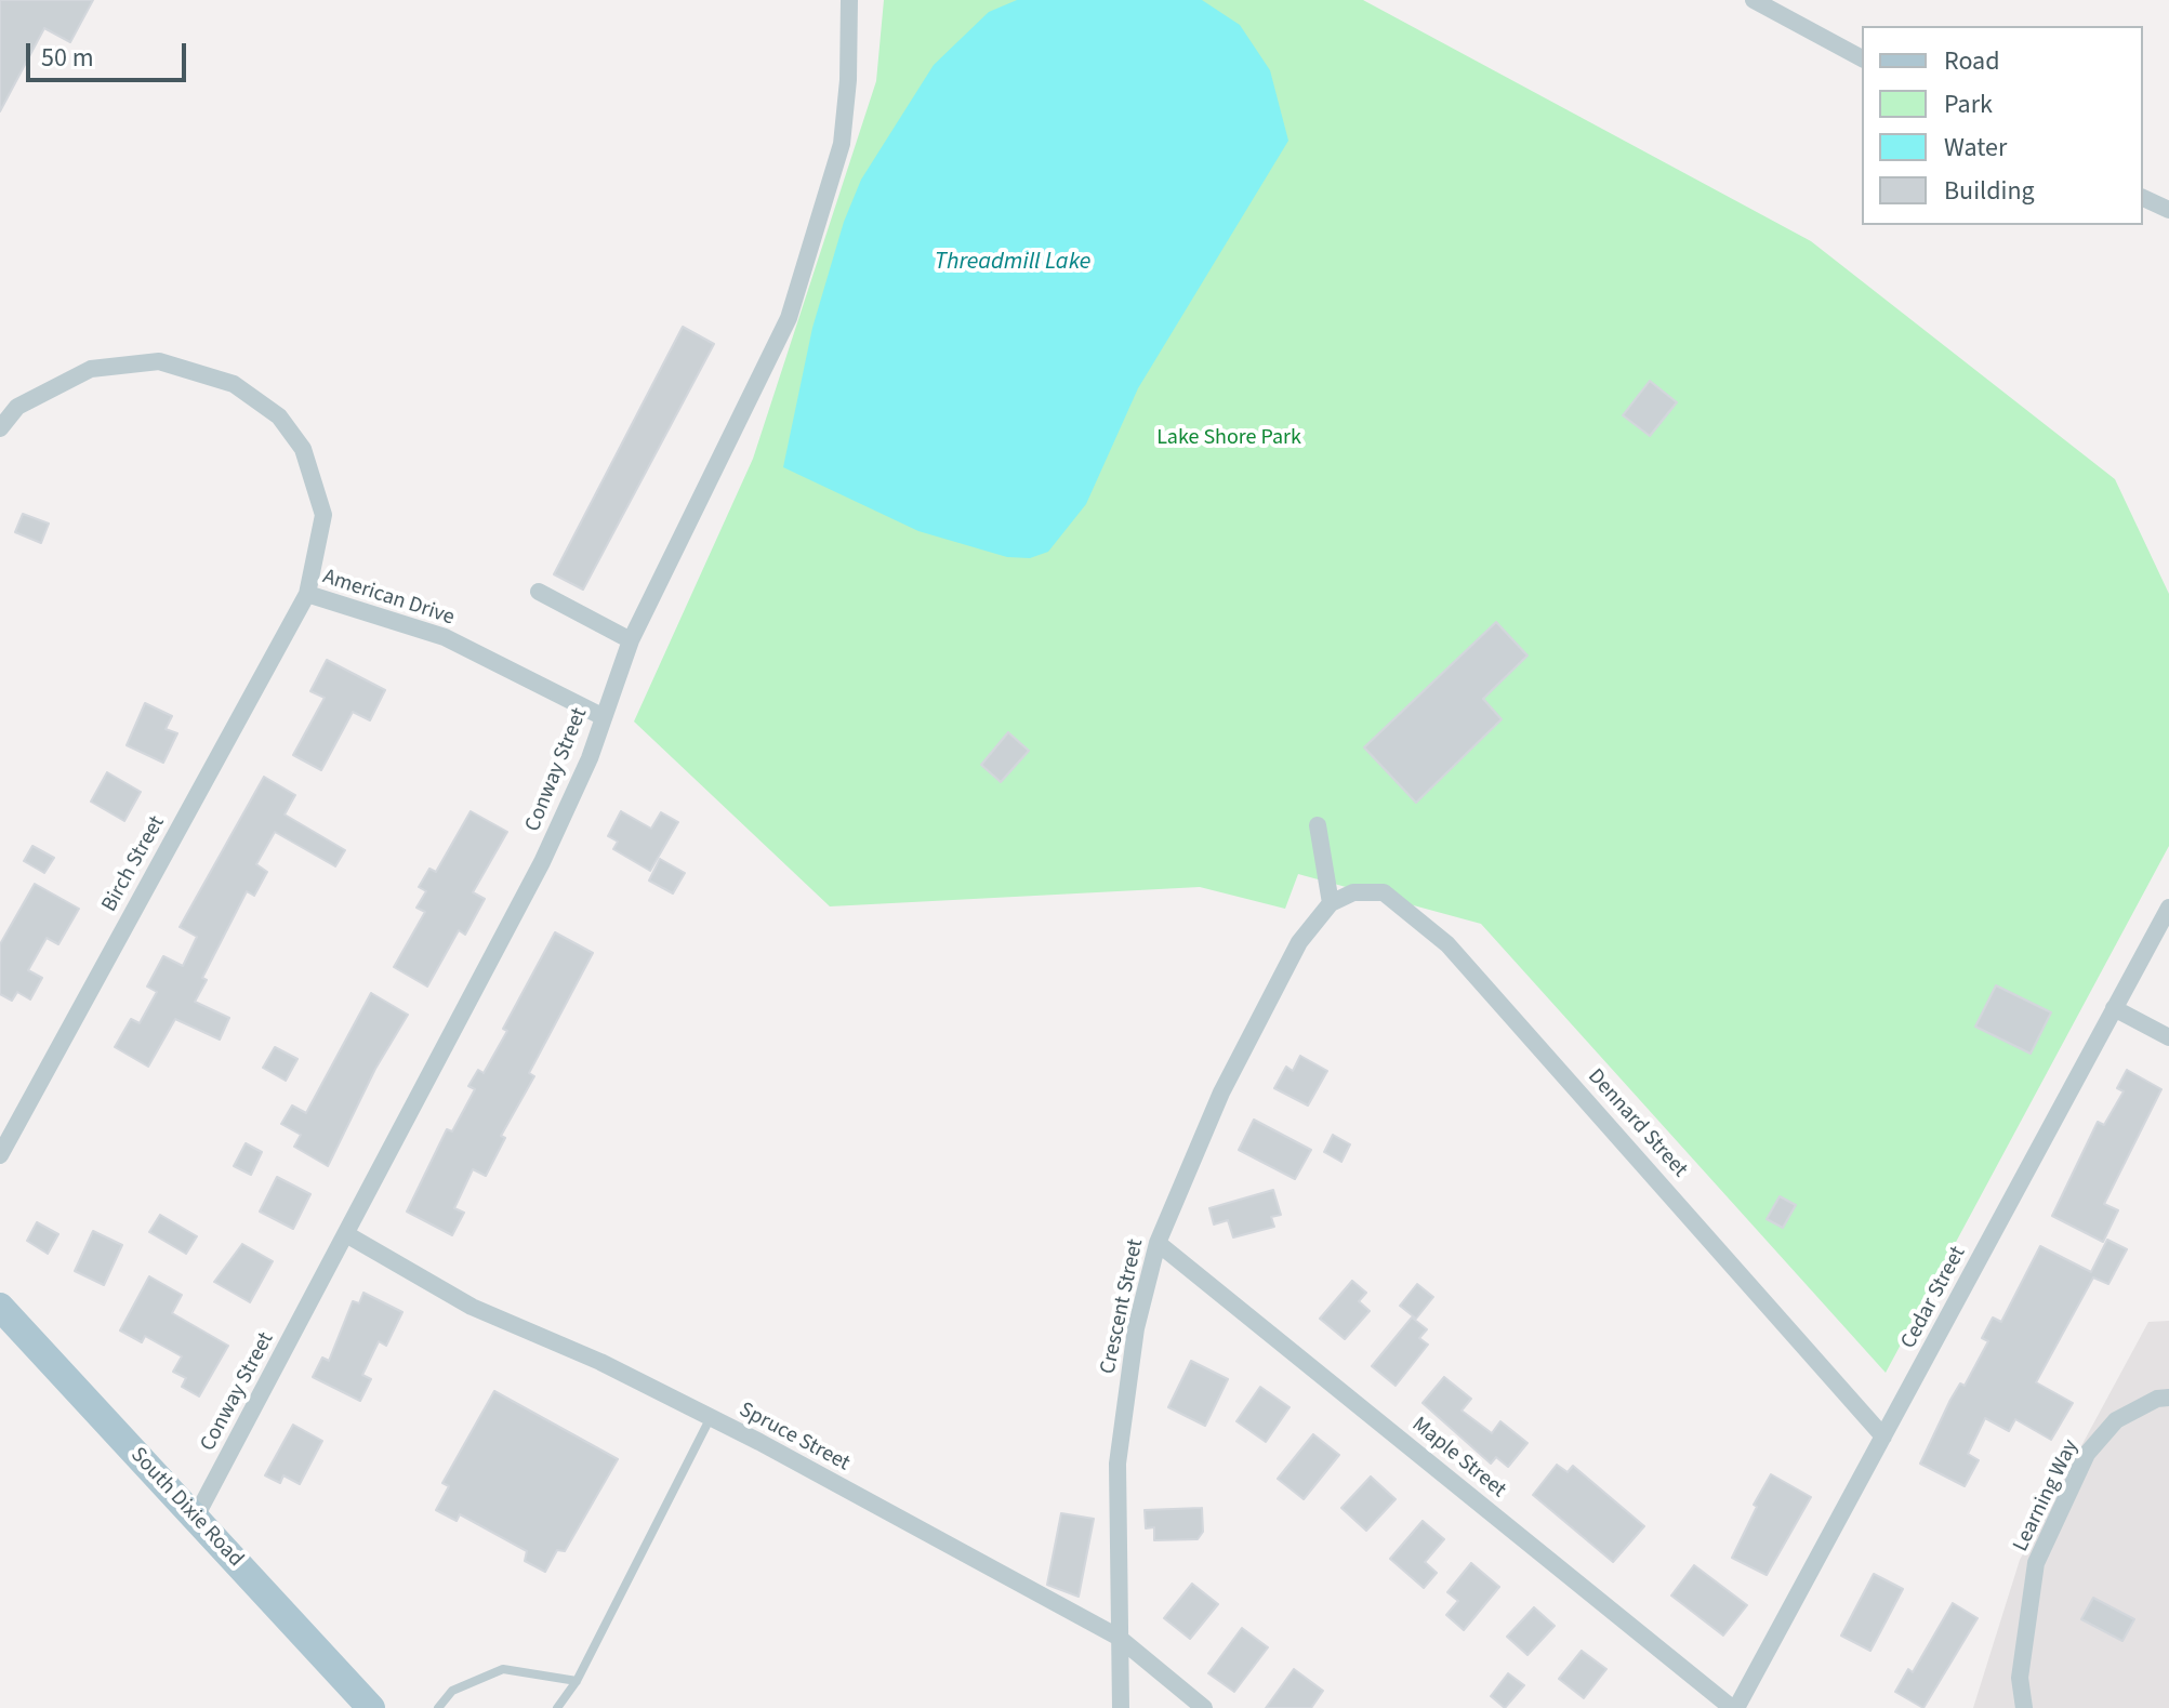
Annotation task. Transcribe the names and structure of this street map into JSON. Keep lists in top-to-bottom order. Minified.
{"streets":{"main road":["South Dixie Road"],"street":["American Drive","Conway Street","Birch Street","Dennard Street","Cedar Street","Crescent Street","Spruce Street","Maple Street","Learning Way"]},"crossings":[["American Drive","Conway Street"],["American Drive","Birch Street"],["Conway Street","Spruce Street"],["Conway Street","South Dixie Road"],["Dennard Street","Cedar Street"],["Dennard Street","Crescent Street"],["Cedar Street","Maple Street"],["Crescent Street","Spruce Street"],["Crescent Street","Maple Street"]],"water":["Threadmill Lake"],"parks":["Lake Shore Park"],"legend":["Road","Park","Water","Building"],"scale_bar":"50 m"}
